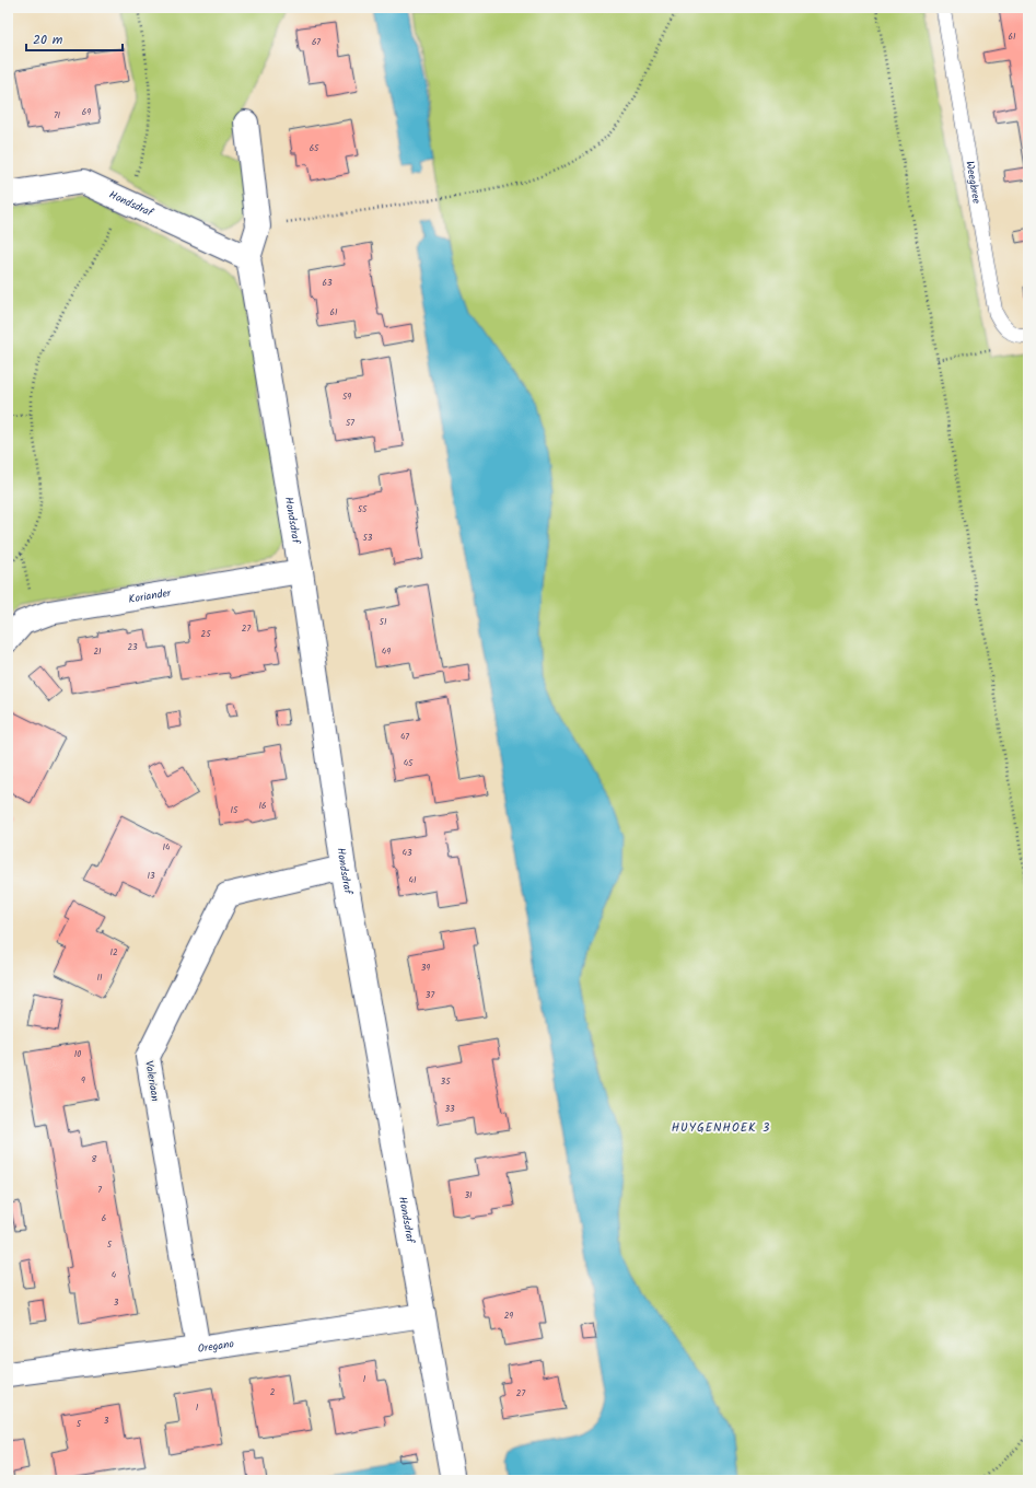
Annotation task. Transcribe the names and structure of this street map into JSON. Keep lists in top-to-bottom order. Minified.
{"streets":{"street":["Hondsdraf","Koriander","Valeriaan","Oregano"],"lane":["Weegbree"]},"crossings":[["Hondsdraf","Koriander"],["Hondsdraf","Valeriaan"],["Hondsdraf","Oregano"],["Valeriaan","Oregano"]],"districts":["HUYGENHOEK 3"],"house_numbers":["61","67","69","71","65","63","61","59","57","55","53","51","27","25","23","21","49","47","45","16","15","14","43","13","41","12","39","11","37","10","9","35","33","8","7","31","6","5","4","3","29","1","2","27","1","3","5"],"scale_bar":"20 m"}
